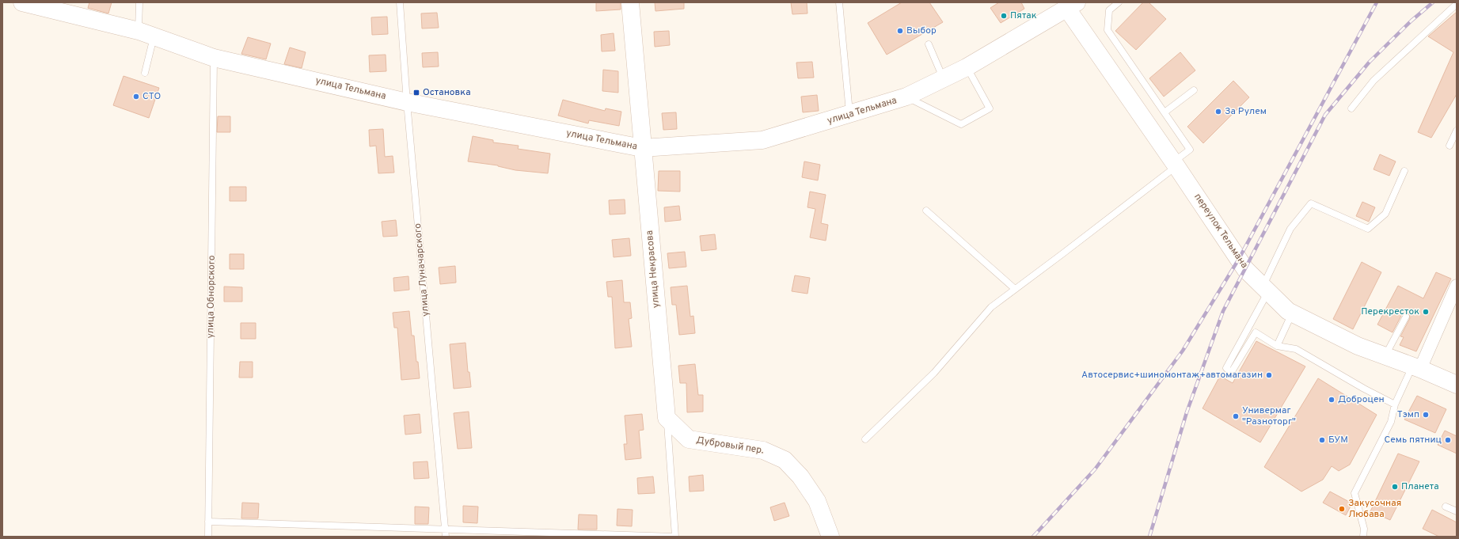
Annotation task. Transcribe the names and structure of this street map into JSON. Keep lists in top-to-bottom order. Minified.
{"streets":{"street":["улица Тельмана","переулок Тельмана","улица Некрасова","Дубровый пер."],"lane":["улица Луначарского","улица Обнорского"]},"crossings":[["улица Тельмана","переулок Тельмана"],["улица Тельмана","улица Некрасова"],["улица Тельмана","улица Луначарского"],["улица Тельмана","улица Обнорского"],["улица Некрасова","Дубровый пер."]],"places":{"other":["Пятак","Выбор","СТО","За Рулем","Перекресток","Автосервис+шиномонтаж+автомагазин","Доброцен","Тэмп","Универмаг \"Разноторг\"","БУМ","Семь пятниц","Планета","Закусочная Любава"],"transit":["Остановка"]}}
